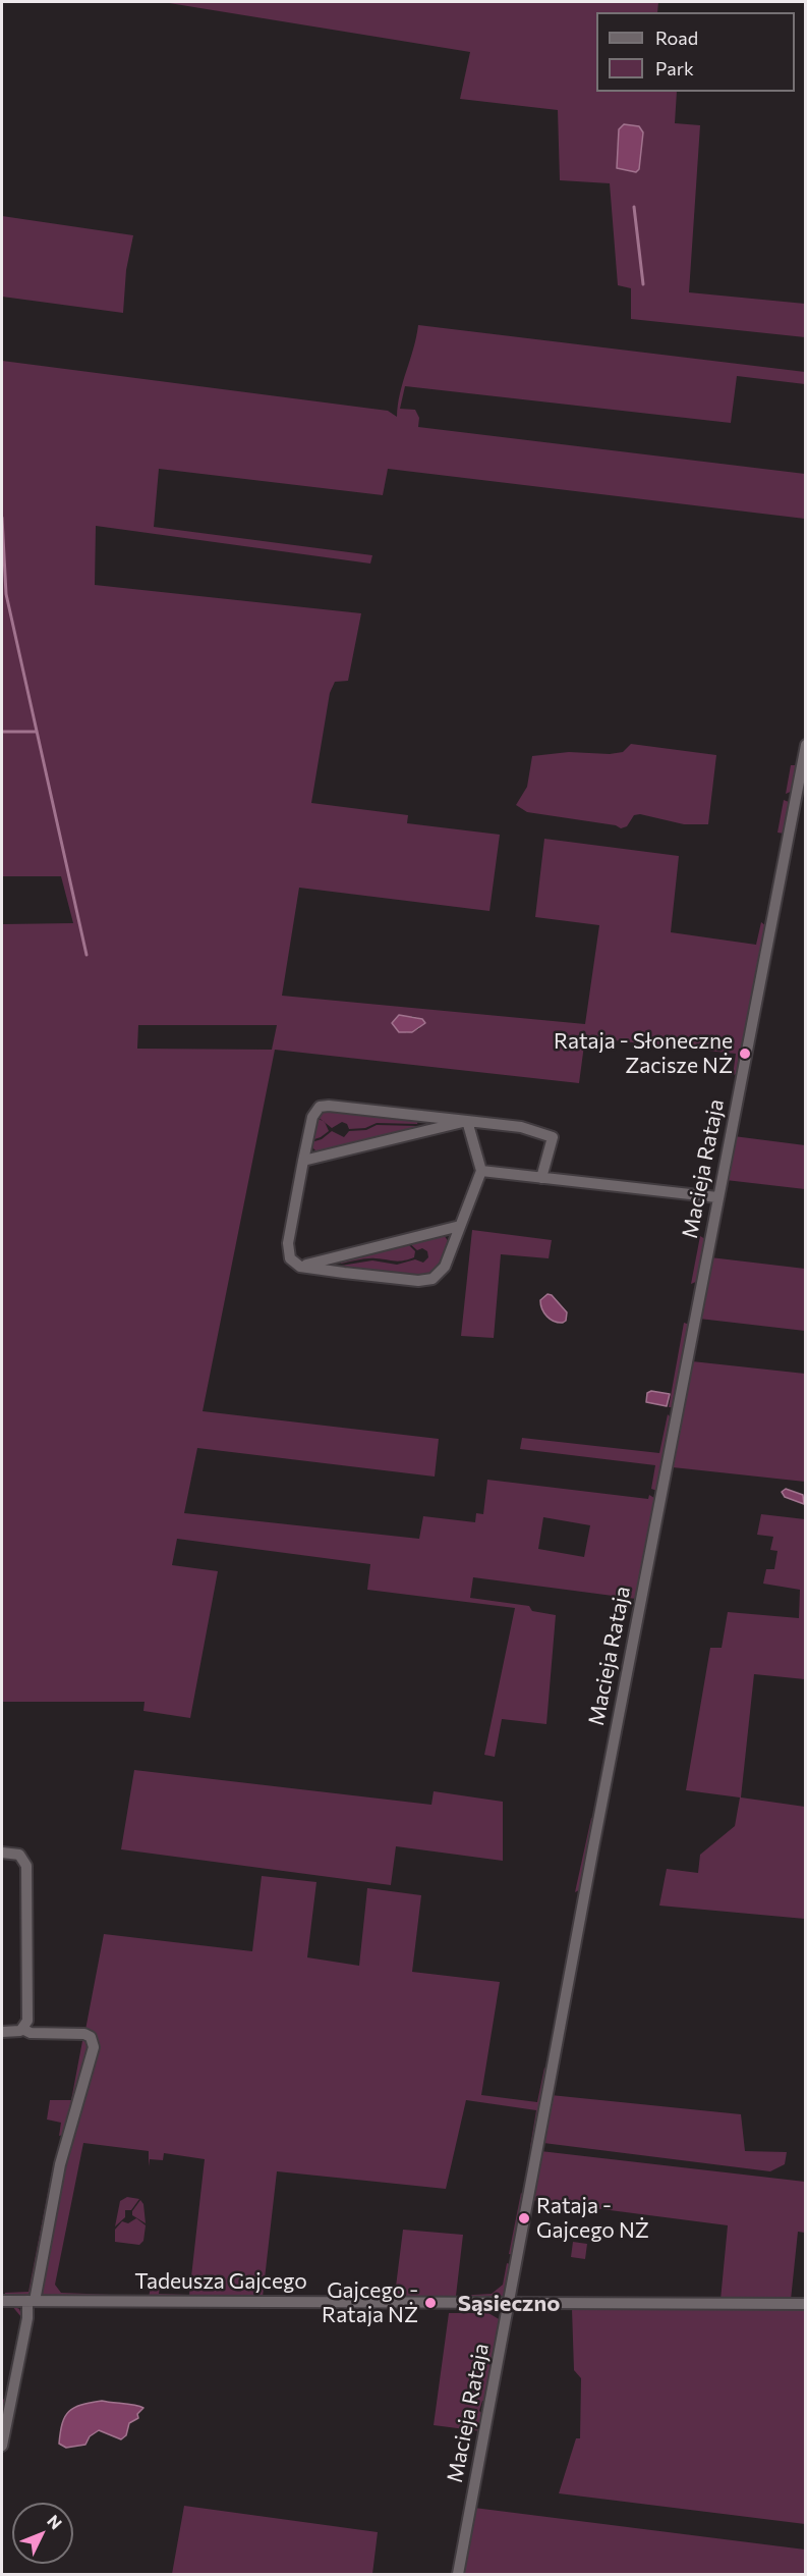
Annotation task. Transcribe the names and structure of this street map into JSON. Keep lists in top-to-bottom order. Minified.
{"streets":{"street":["Macieja Rataja","Tadeusza Gajcego"]},"crossings":[["Macieja Rataja","Tadeusza Gajcego"]],"districts":["Sąsieczno"],"places":["Rataja - Słoneczne Zacisze NŻ","Rataja - Gajcego NŻ","Gajcego - Rataja NŻ"],"legend":["Road","Park"],"north":"top right"}
